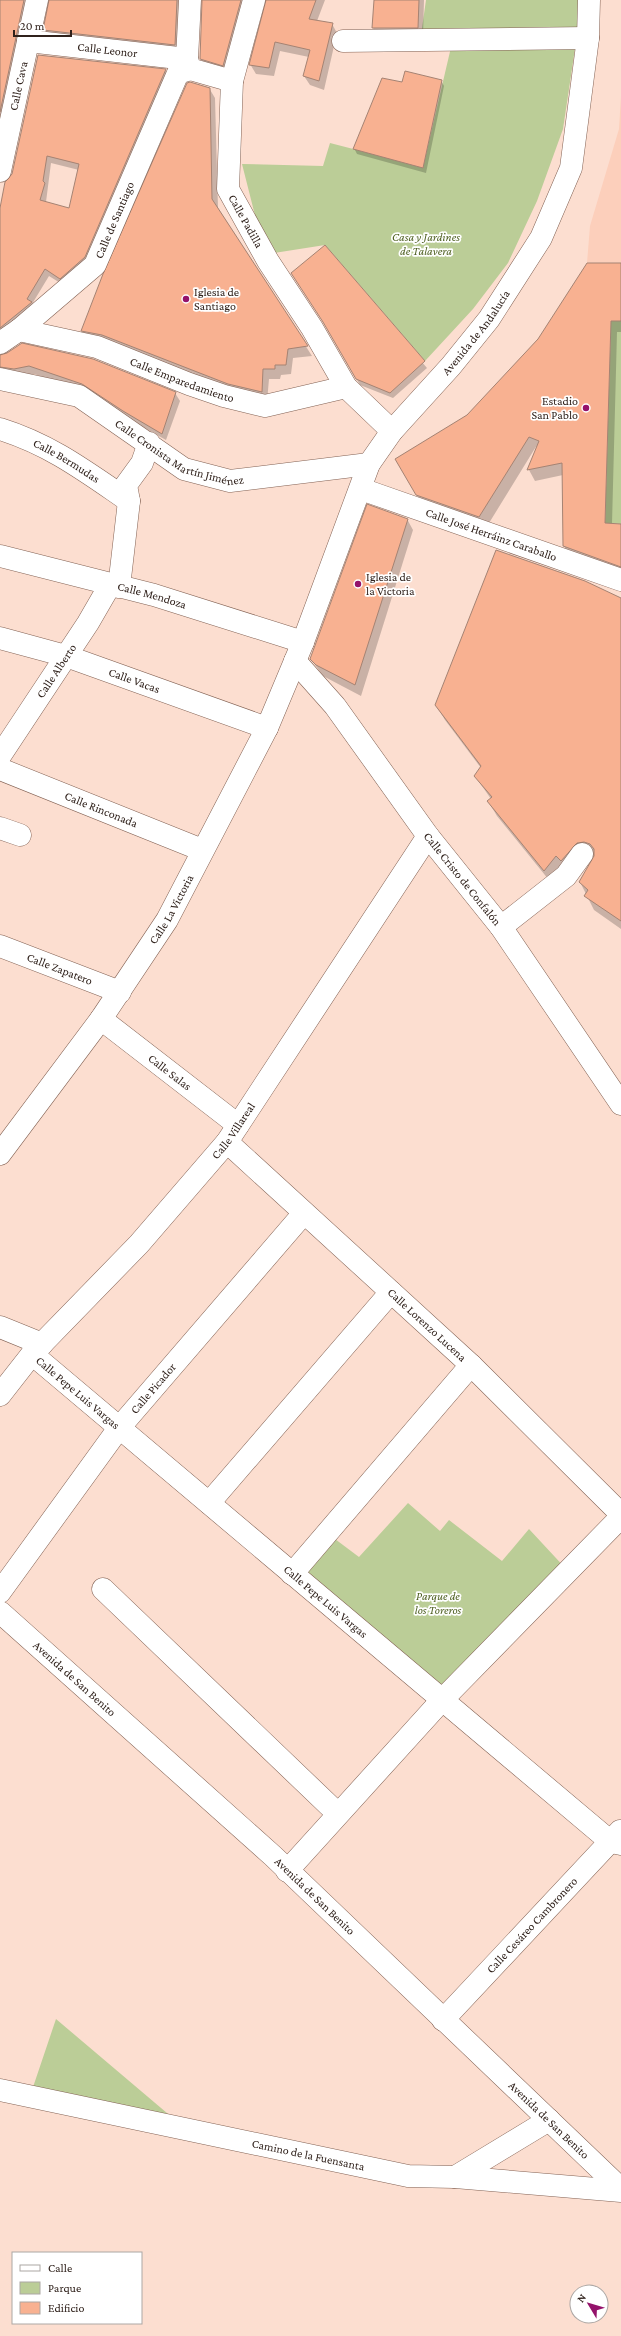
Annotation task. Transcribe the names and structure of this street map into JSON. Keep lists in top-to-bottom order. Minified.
{"streets":{"street":["Calle Leonor","Calle Cava","Calle de Santiago","Calle Padilla","Avenida de Andalucía","Calle Emparedamiento","Calle Cronista Martín Jiménez","Calle Bermudas","Calle José Herráinz Caraballo","Calle Mendoza","Calle Alberto","Calle Vacas","Calle Rinconada","Calle Cristo de Confalón","Calle La Victoria","Calle Zapatero","Calle Salas","Calle Villareal","Calle Lorenzo Lucena","Calle Picador","Calle Pepe Luis Vargas","Avenida de San Benito","Calle Cesáreo Cambronero","Camino de la Fuensanta"]},"crossings":[["Calle Leonor","Calle Cava"],["Calle Leonor","Calle de Santiago"],["Calle de Santiago","Calle Emparedamiento"],["Calle Padilla","Avenida de Andalucía"],["Calle Padilla","Calle Emparedamiento"],["Avenida de Andalucía","Calle Cronista Martín Jiménez"],["Avenida de Andalucía","Calle José Herráinz Caraballo"],["Avenida de Andalucía","Calle Mendoza"],["Avenida de Andalucía","Calle La Victoria"],["Calle Mendoza","Calle Alberto"],["Calle Mendoza","Calle La Victoria"],["Calle Alberto","Calle Vacas"],["Calle Vacas","Calle La Victoria"],["Calle Rinconada","Calle La Victoria"],["Calle Cristo de Confalón","Calle La Victoria"],["Calle Cristo de Confalón","Calle Villareal"],["Calle La Victoria","Calle Zapatero"],["Calle La Victoria","Calle Salas"],["Calle Salas","Calle Villareal"],["Calle Salas","Calle Lorenzo Lucena"],["Calle Villareal","Calle Lorenzo Lucena"],["Calle Villareal","Calle Pepe Luis Vargas"],["Calle Lorenzo Lucena","Calle Picador"],["Calle Picador","Calle Pepe Luis Vargas"],["Calle Pepe Luis Vargas","Calle Cesáreo Cambronero"],["Avenida de San Benito","Calle Cesáreo Cambronero"],["Avenida de San Benito","Camino de la Fuensanta"]],"parks":["Casa y Jardines de Talavera","Parque de los Toreros"],"places":["Iglesia de Santiago","Estadio San Pablo","Iglesia de la Victoria"],"legend":["Calle","Parque","Edificio"],"scale_bar":"20 m","north":"top left"}
